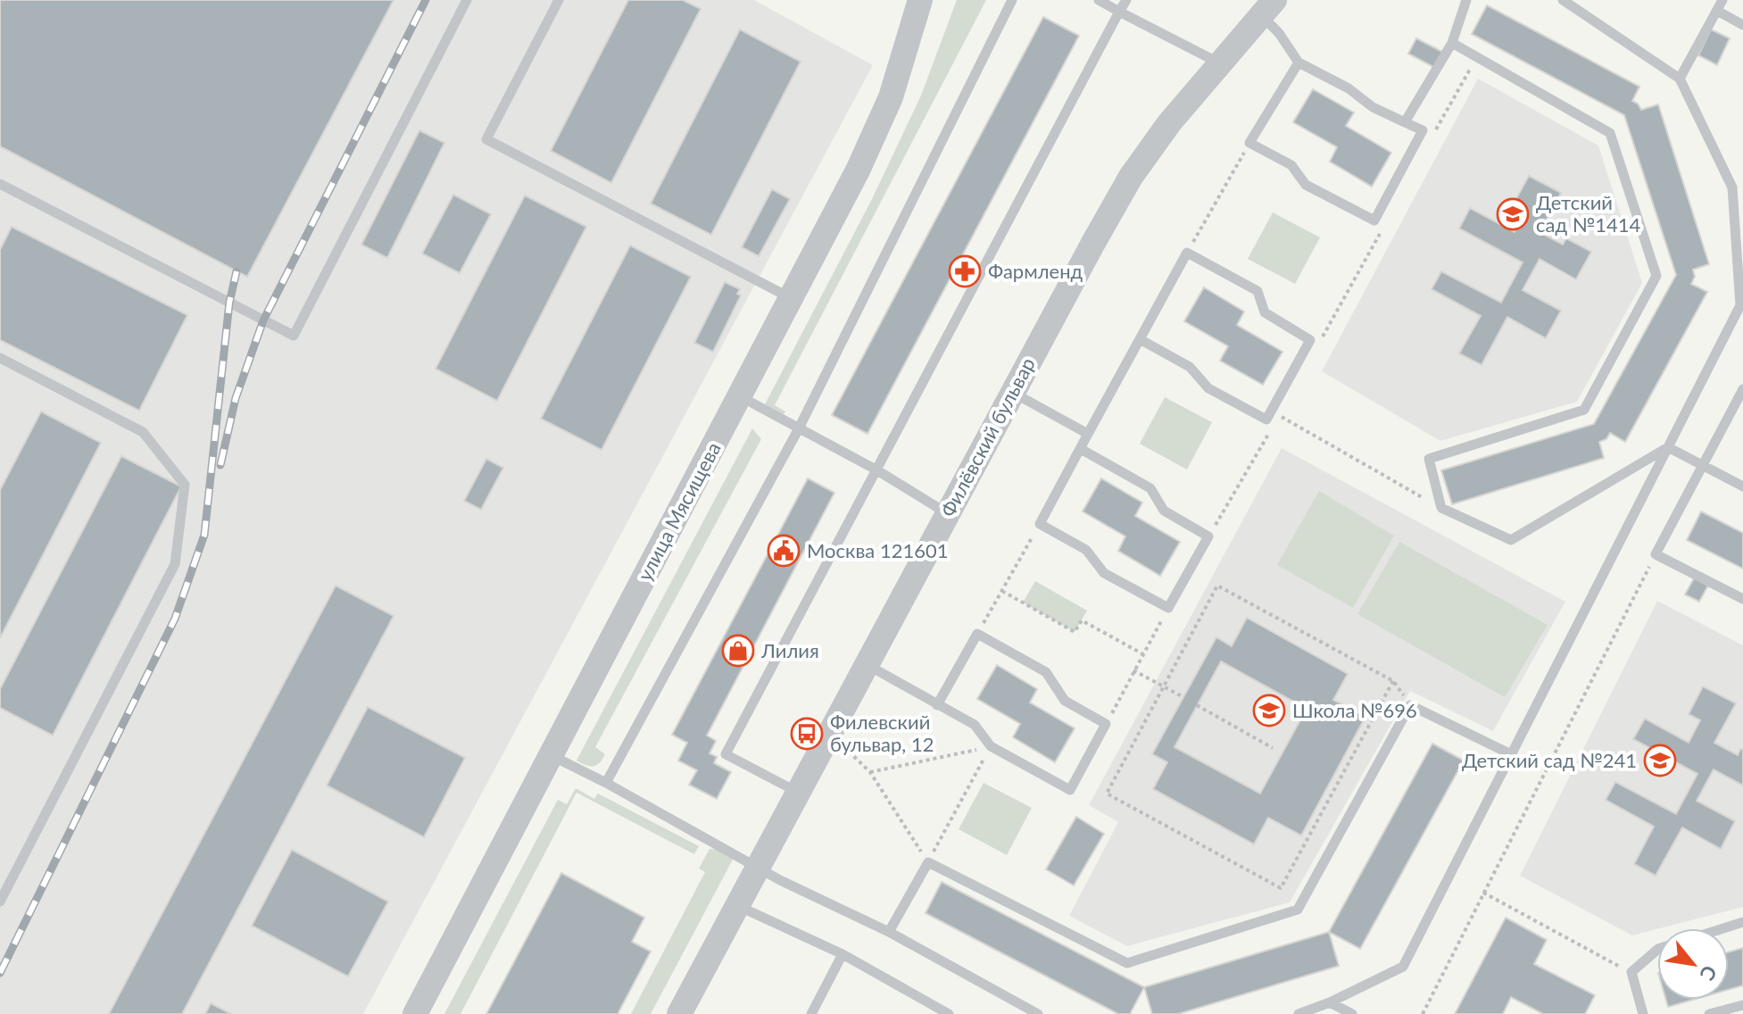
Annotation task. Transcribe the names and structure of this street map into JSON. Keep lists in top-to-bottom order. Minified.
{"streets":{"street":["Филёвский бульвар","улица Мясищева"]},"places":{"school or university":["Детский сад №1414","Школа №696","Детский сад №241"],"pharmacy":["Фармленд"],"public building":["Москва 121601"],"shop":["Лилия"],"bus stop":["Филевский бульвар, 12"]},"north":"bottom right"}
